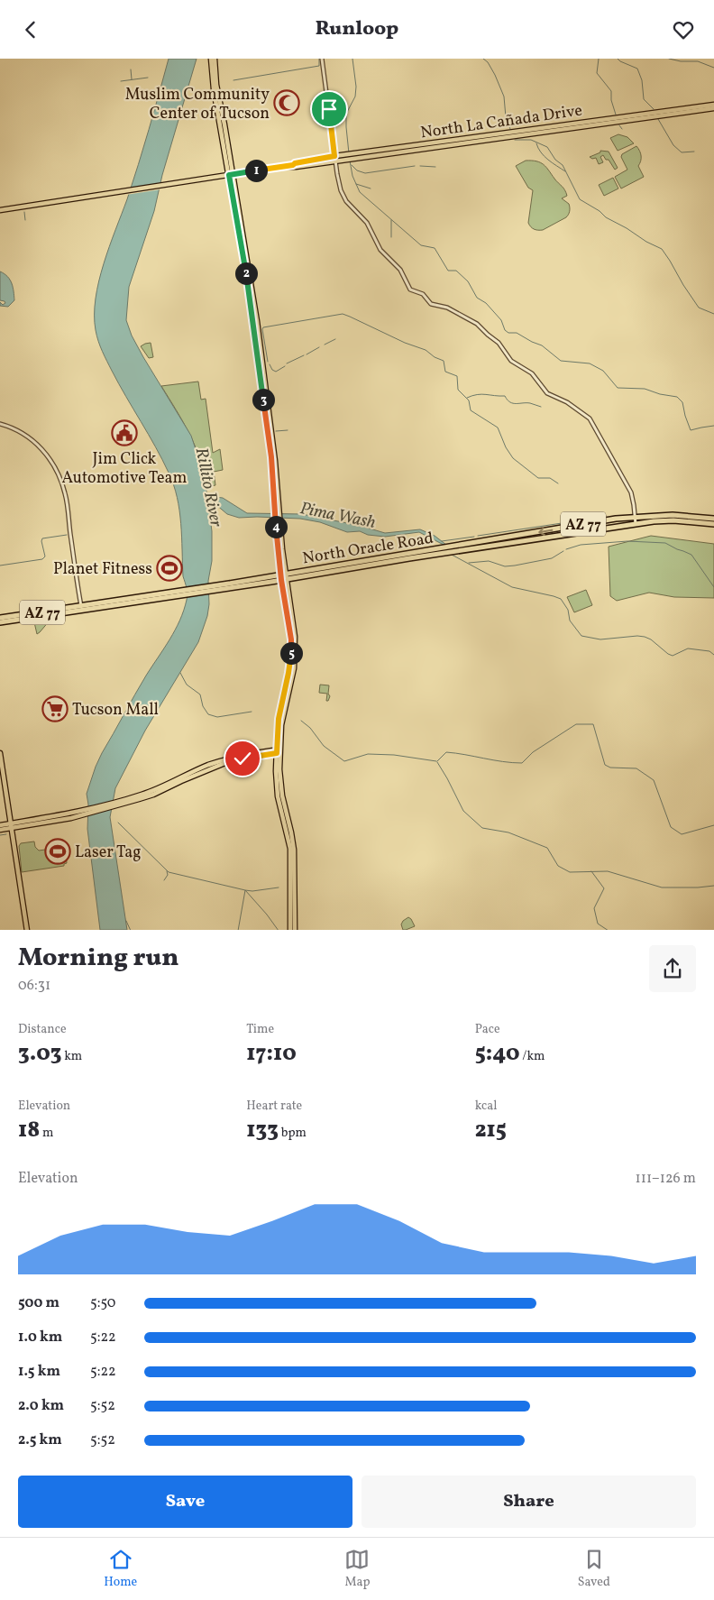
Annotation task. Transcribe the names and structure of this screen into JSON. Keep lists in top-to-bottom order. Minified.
{"streets":{"highway":["AZ 77","North Oracle Road"],"main road":["North La Cañada Drive"]},"water":["Rillito River","Pima Wash"],"places":{"mosque":["Muslim Community Center of Tucson"],"public building":["Jim Click Automotive Team"],"sports":["Planet Fitness","Laser Tag"],"supermarket":["Tucson Mall"]},"page":{"header":"Runloop","pins":["1","2","3","4","5"],"heading":["Morning run","06:31"],"stats":[["Distance","3.03 km"],["Time","17:10"],["Pace","5:40 /km"],["Elevation","18 m"],["Heart rate","133 bpm"],["kcal","215"]],"chart":["Elevation","111–126 m"],"list":[{"name":"500 m","note":"5:50"},{"name":"1.0 km","note":"5:22"},{"name":"1.5 km","note":"5:22"},{"name":"2.0 km","note":"5:52"},{"name":"2.5 km","note":"5:52"}],"buttons":["Save","Share"],"tabs":["Home","Map","Saved"]}}
